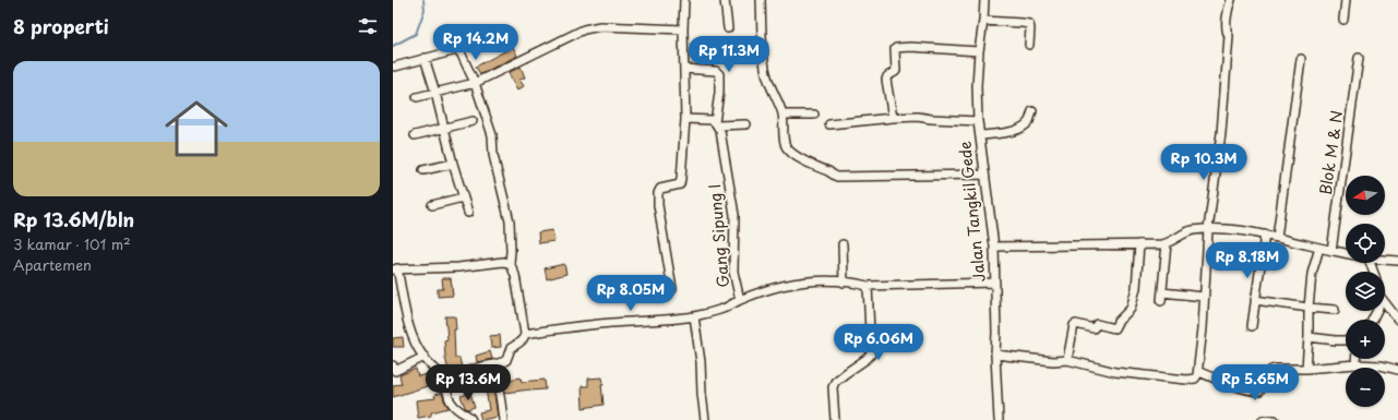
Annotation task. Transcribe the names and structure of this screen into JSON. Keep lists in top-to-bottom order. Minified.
{"streets":{"street":["Blok M & N","Jalan Tangkil Gede","Gang Sipung I"]},"north":"left","page":{"heading":"8 properti","price":["Rp 14.2M","Rp 11.3M","Rp 10.3M","Rp 8.18M","Rp 8.05M","Rp 6.06M","Rp 13.6M","Rp 5.65M"],"list":[{"name":"Rp 13.6M/bln","note":"3 kamar · 101 m² · Apartemen"}],"map_buttons":["+","−"]}}
